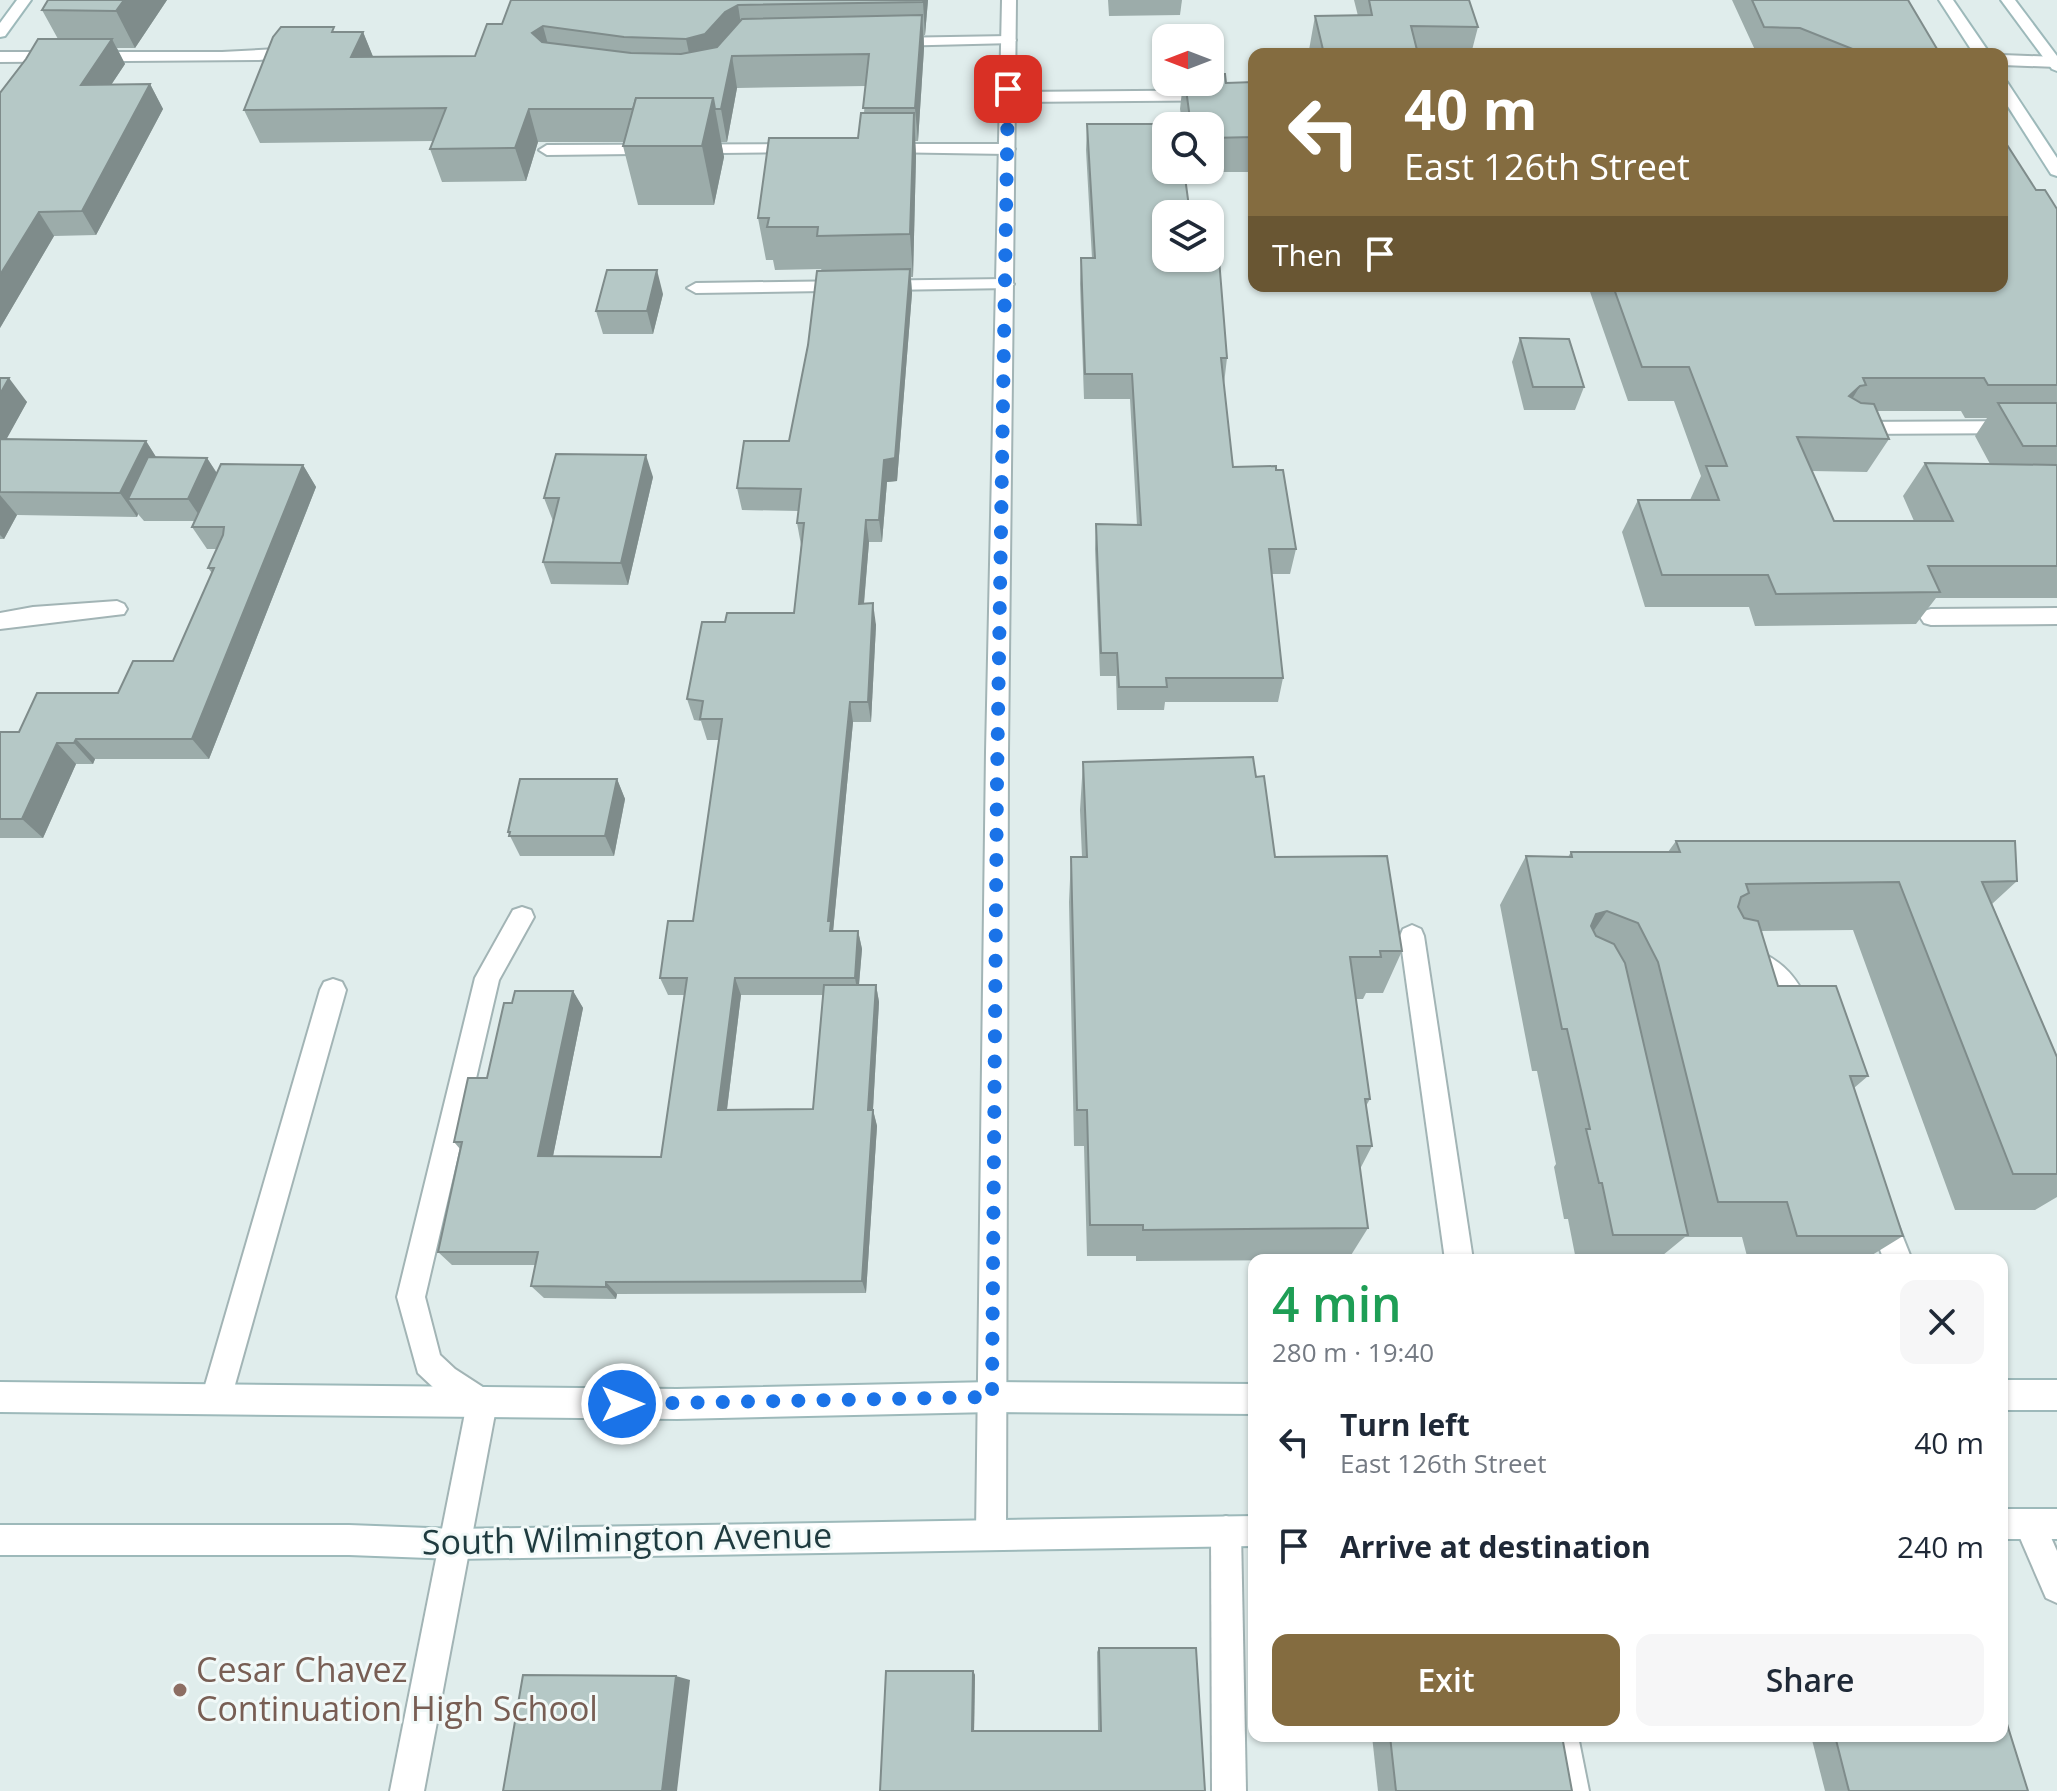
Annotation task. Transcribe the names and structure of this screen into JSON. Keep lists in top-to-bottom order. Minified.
{"streets":{"street":["South Wilmington Avenue"]},"places":["Cesar Chavez Continuation High School"],"north":"left","page":{"turn":["40 m","East 126th Street"],"then":"Then","heading":["4 min","280 m · 19:40"],"list":[{"name":"Turn left","note":"East 126th Street","value":"40 m"},{"name":"Arrive at destination","value":"240 m"}],"buttons":["Exit","Share"]}}
